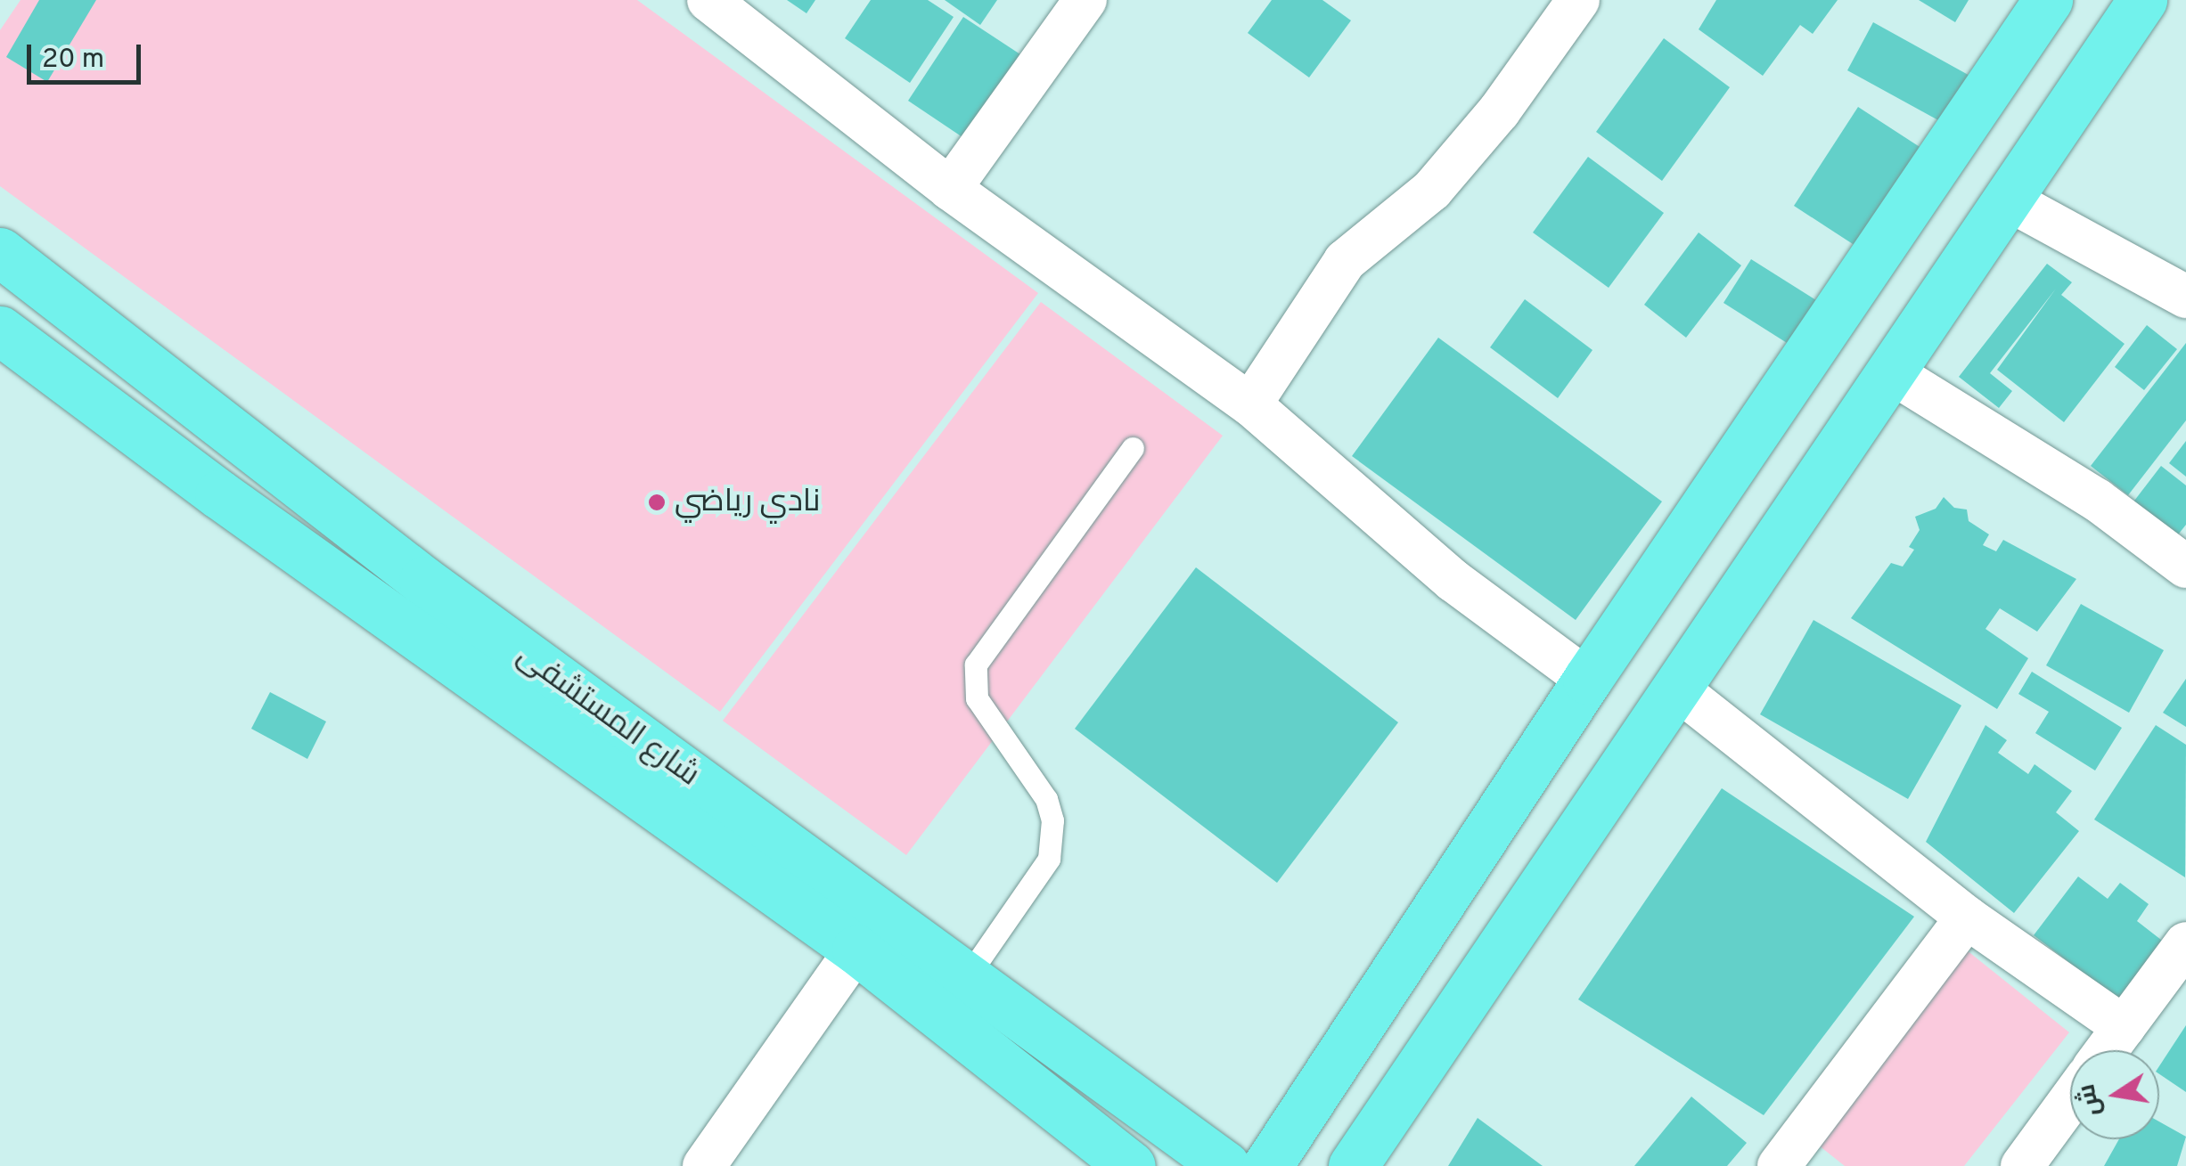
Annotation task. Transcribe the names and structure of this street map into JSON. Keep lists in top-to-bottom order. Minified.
{"streets":{"main road":["شارع المستشفى"]},"places":["نادي رياضي"],"scale_bar":"20 m","north":"left"}
